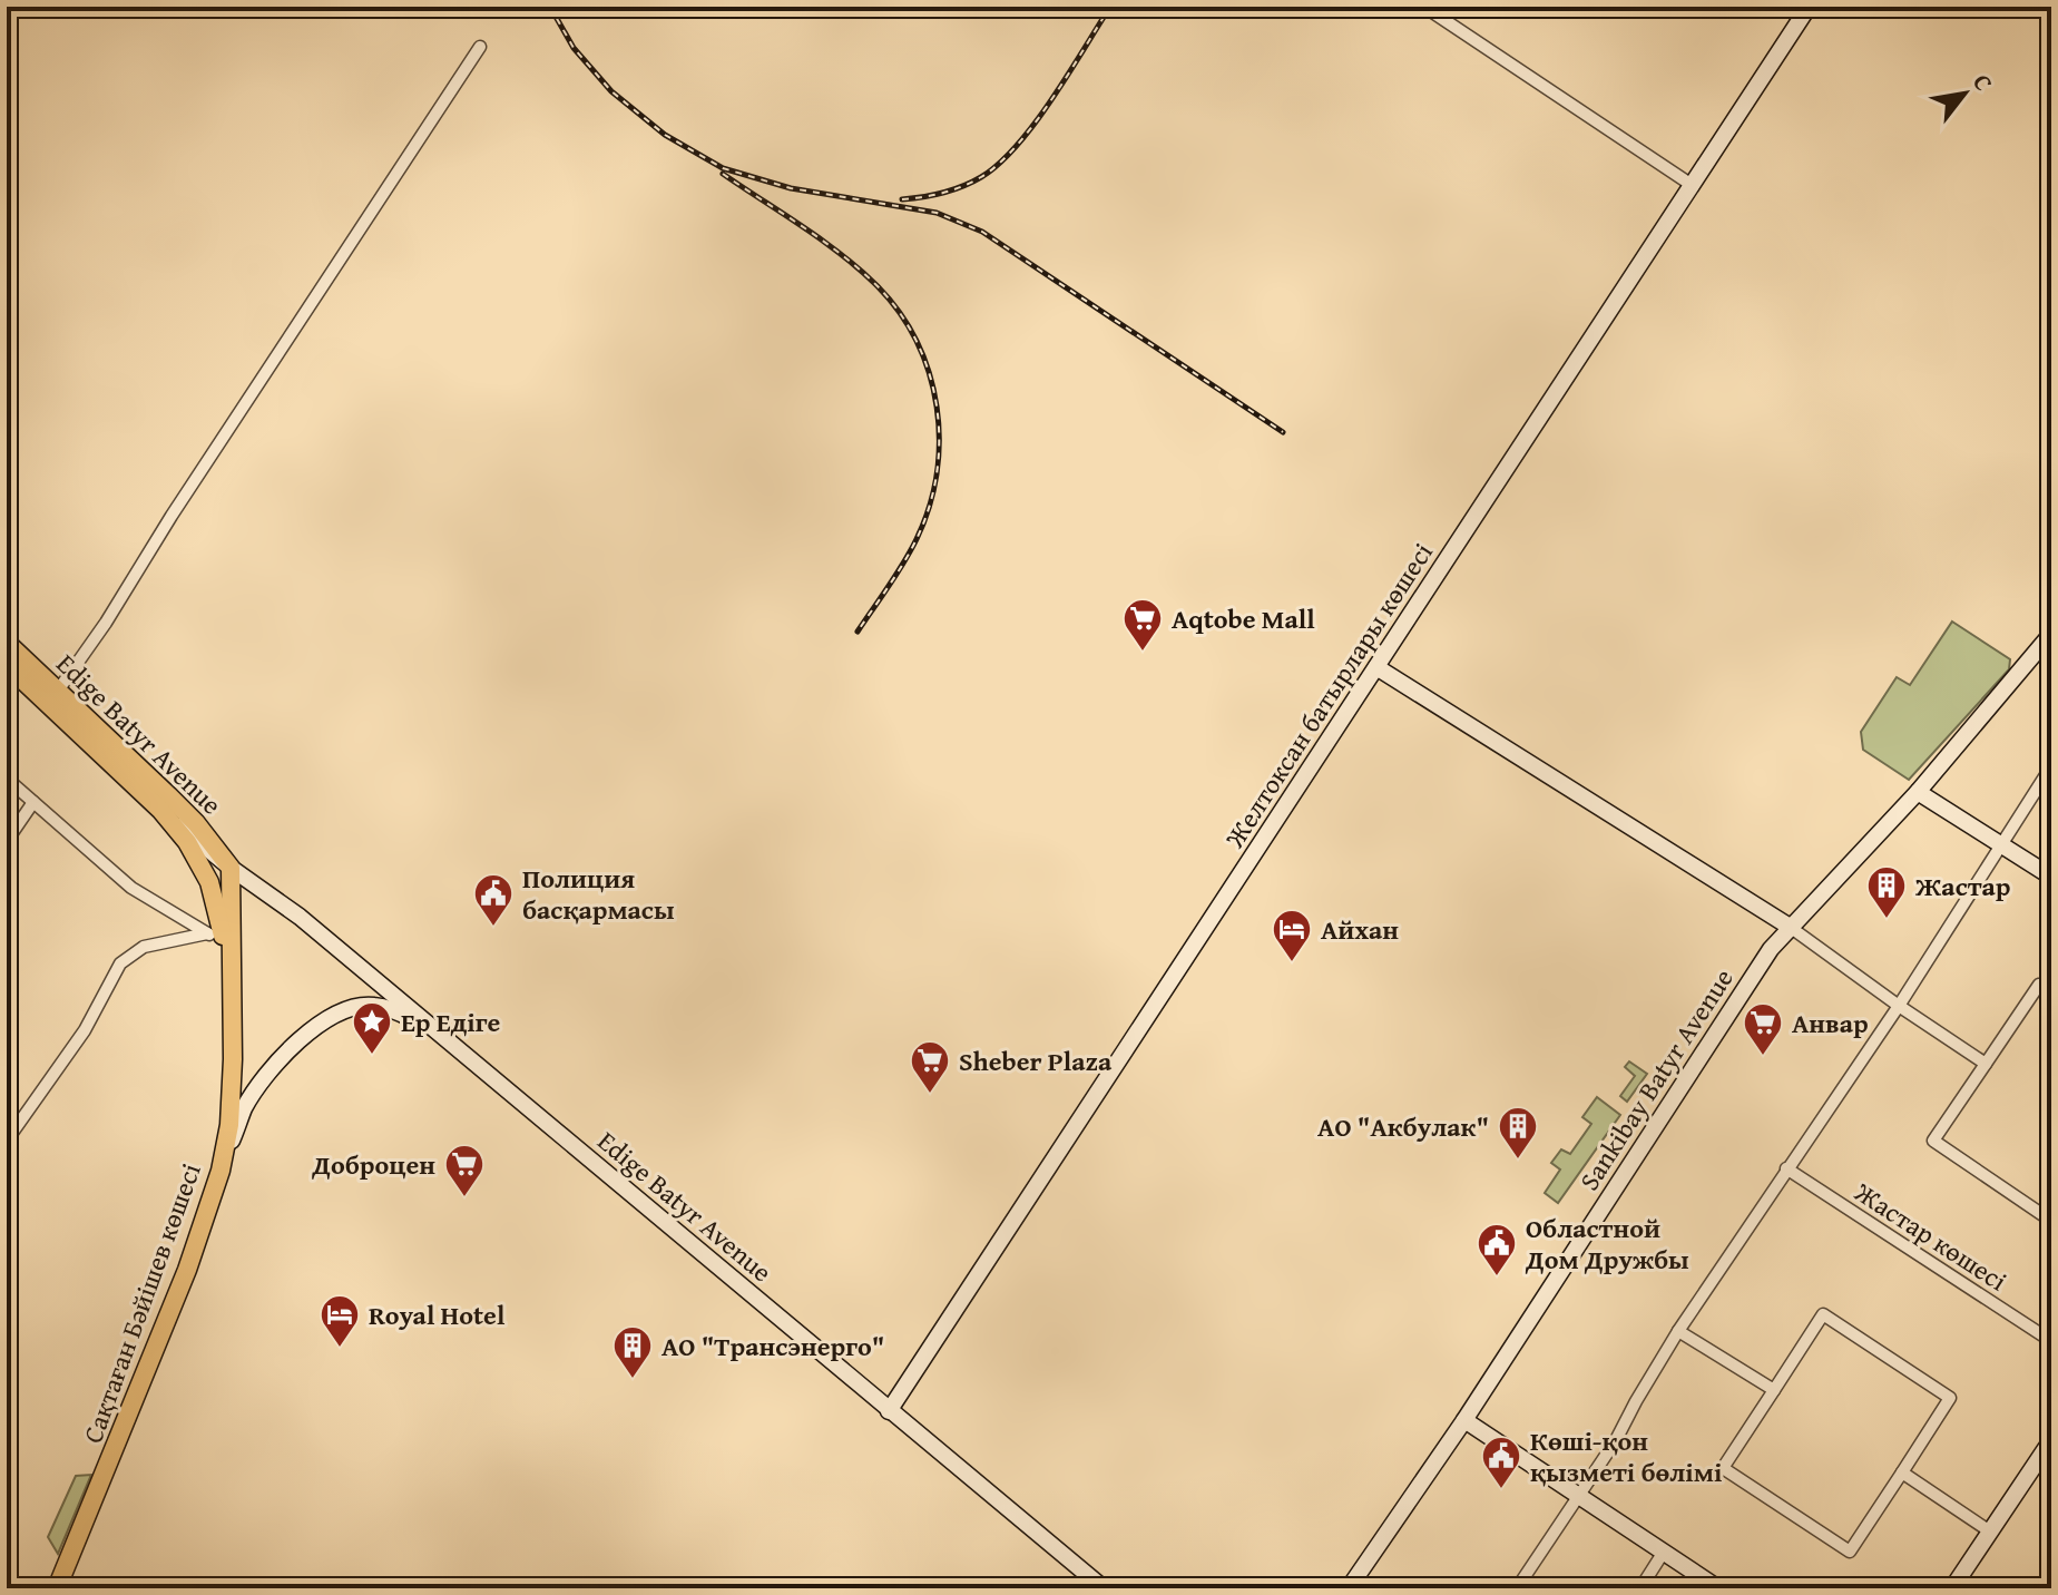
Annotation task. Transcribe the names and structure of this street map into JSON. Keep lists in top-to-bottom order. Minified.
{"streets":{"main road":["Edige Batyr Avenue","Сақтаған Бәйішев көшесі"],"street":["Желтоксан батырлары көшесі","Sankibay Batyr Avenue","Жастар көшесі"]},"crossings":[["Желтоксан батырлары көшесі","Edige Batyr Avenue"],["Edige Batyr Avenue","Сақтаған Бәйішев көшесі"]],"places":{"supermarket":["Aqtobe Mall","Анвар","Sheber Plaza","Доброцен"],"building":["Жастар","АО \"Акбулак\"","АО \"Трансэнерго\""],"public building":["Полиция басқармасы","Областной Дом Дружбы","Көші-қон қызметі бөлімі"],"hotel":["Айхан","Royal Hotel"],"place":["Ер Едіге"]},"north":"top right"}
